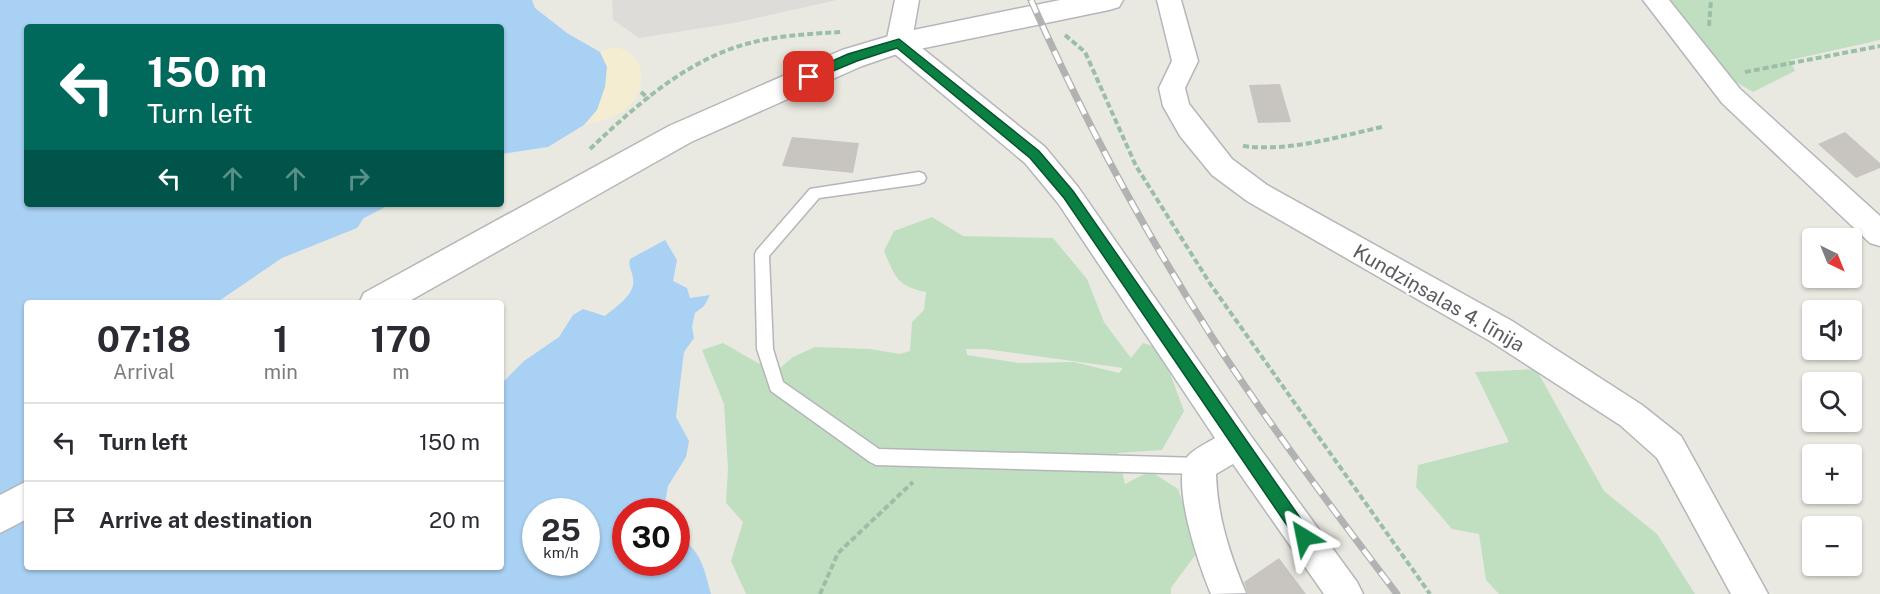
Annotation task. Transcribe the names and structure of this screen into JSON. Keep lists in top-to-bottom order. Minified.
{"streets":{"street":["Kundziņsalas 4. līnija"]},"north":"bottom right","page":{"turn":["150 m","Turn left"],"map_buttons":["+","−"],"eta":["07:18","Arrival","1","min","170","m"],"list":[{"name":"Turn left","value":"150 m"},{"name":"Arrive at destination","value":"20 m"}],"speed":"25 km/h","limit":"30"}}
